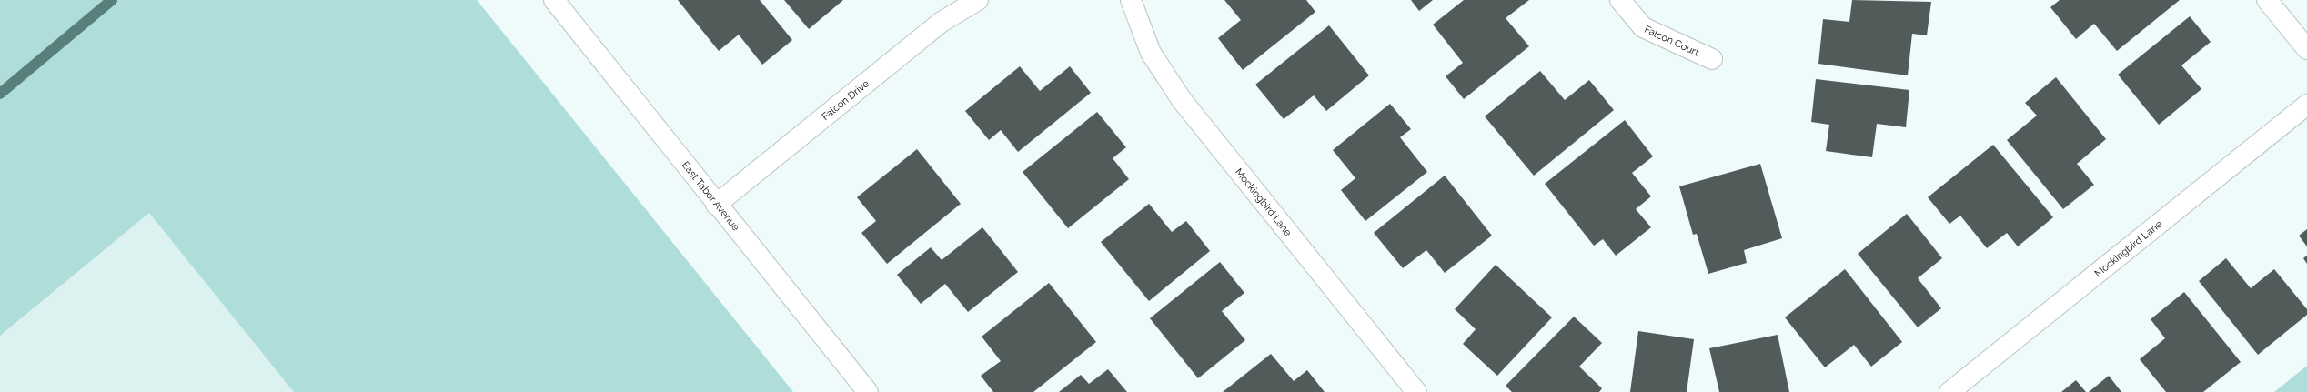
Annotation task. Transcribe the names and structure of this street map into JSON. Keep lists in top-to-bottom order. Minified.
{"streets":{"street":["Falcon Court","Falcon Drive","East Tabor Avenue","Mockingbird Lane"]},"crossings":[["Falcon Drive","East Tabor Avenue"]]}
